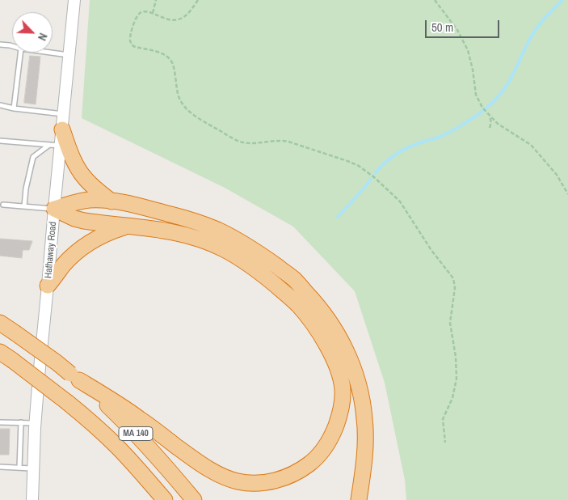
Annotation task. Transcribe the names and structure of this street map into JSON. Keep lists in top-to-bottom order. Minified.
{"streets":{"highway":["MA 140"],"main road":["Hathaway Road"]},"scale_bar":"50 m","north":"bottom right"}
